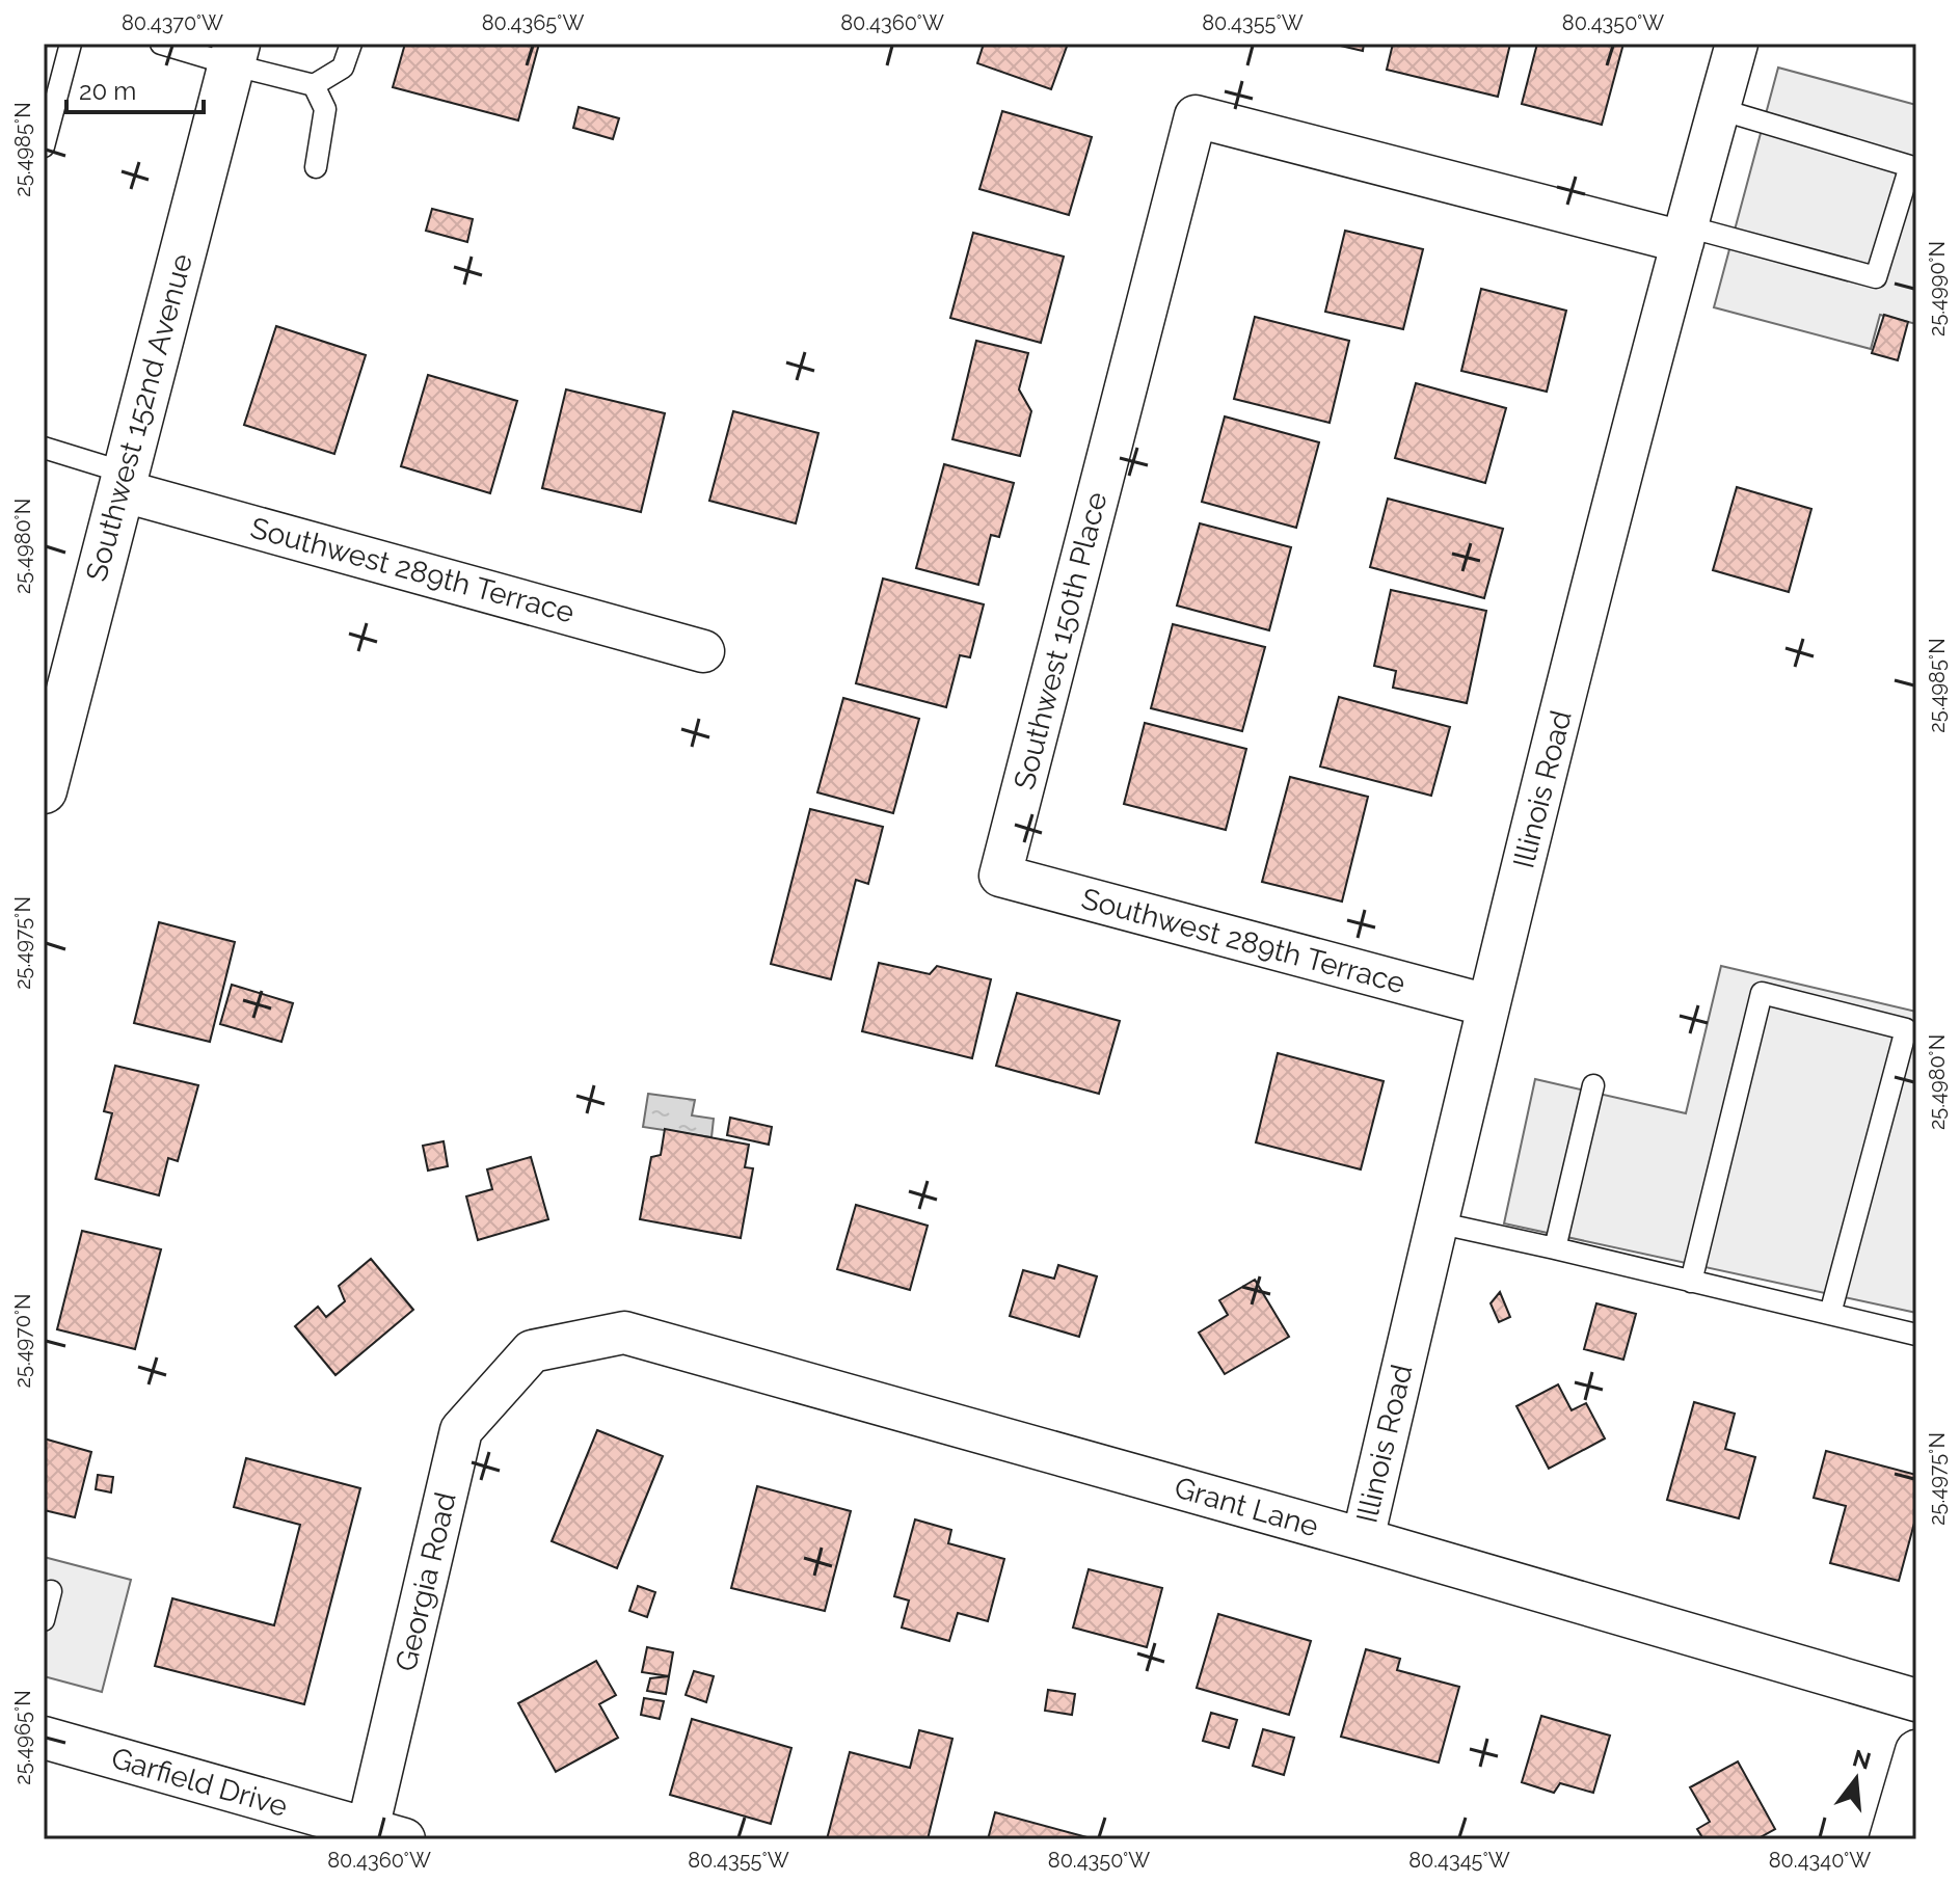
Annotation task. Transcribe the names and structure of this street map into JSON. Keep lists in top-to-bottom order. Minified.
{"streets":{"street":["Southwest 152nd Avenue","Southwest 289th Terrace","Southwest 150th Place","Illinois Road","Grant Lane","Georgia Road","Garfield Drive"]},"crossings":[["Southwest 152nd Avenue","Southwest 289th Terrace"],["Southwest 289th Terrace","Southwest 150th Place"],["Southwest 289th Terrace","Illinois Road"],["Southwest 150th Place","Illinois Road"],["Illinois Road","Grant Lane"],["Grant Lane","Georgia Road"],["Georgia Road","Garfield Drive"]],"scale_bar":"20 m","north":"top","coordinates":["80.4370°W","80.4365°W","80.4360°W","80.4355°W","80.4350°W","25.4985°N","25.4990°N","25.4980°N","25.4975°N","25.4970°N","25.4965°N","80.4345°W","80.4340°W"]}
